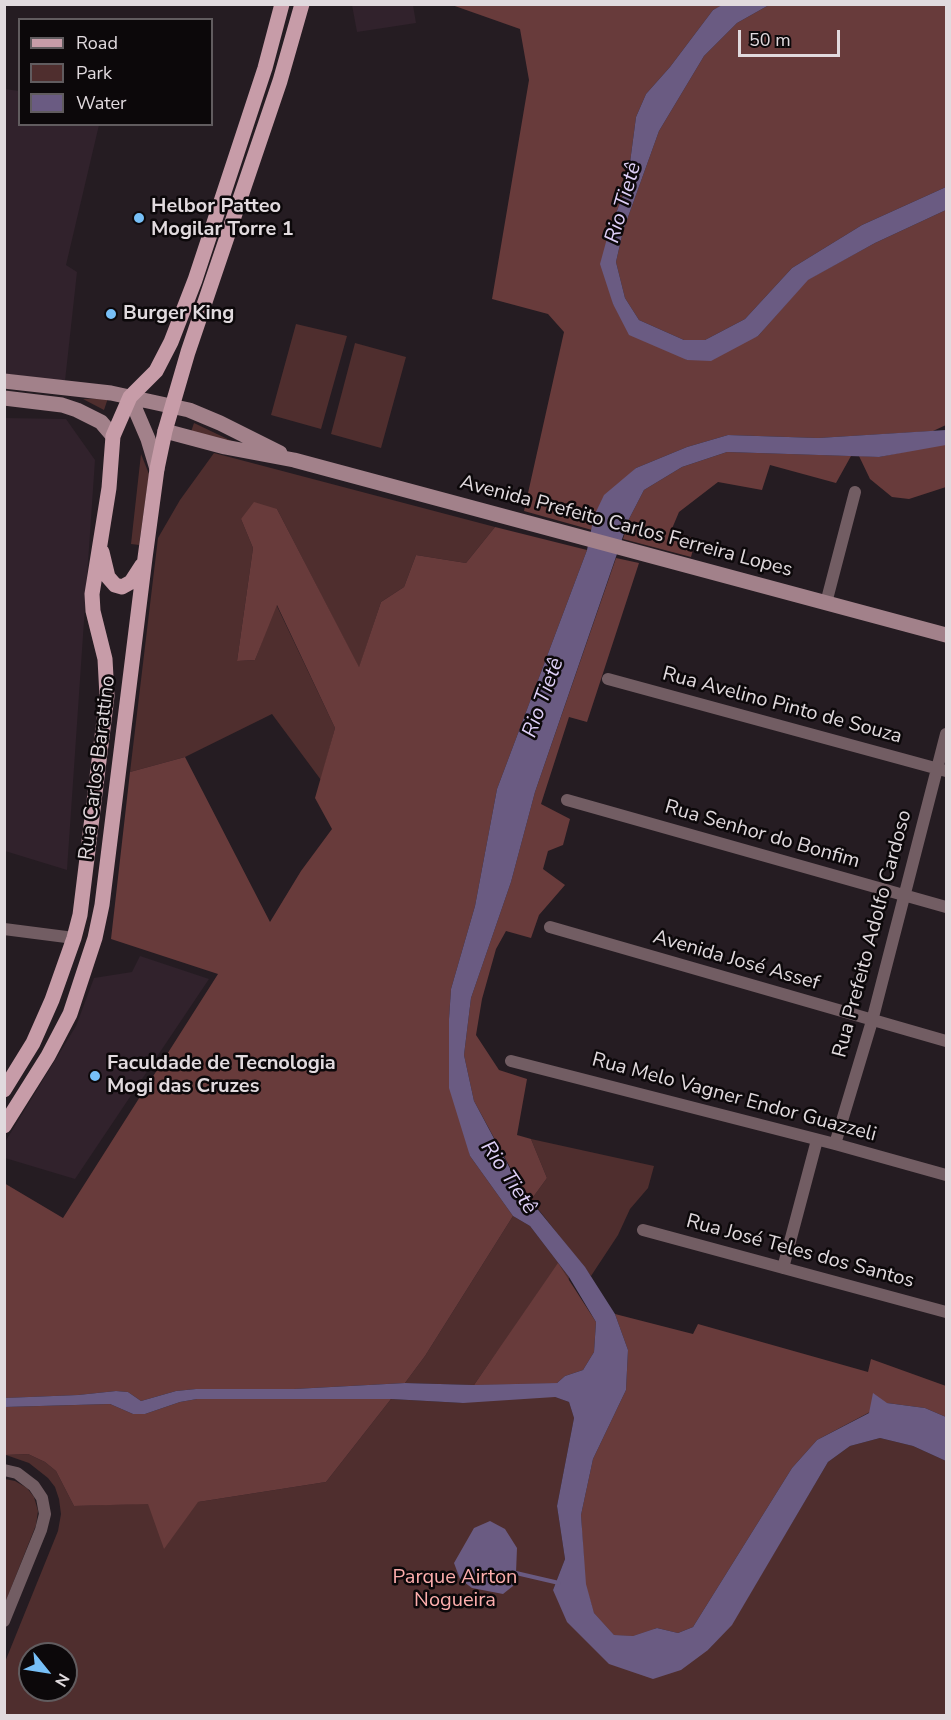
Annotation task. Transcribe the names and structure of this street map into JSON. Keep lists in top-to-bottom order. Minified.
{"streets":{"main road":["Avenida Prefeito Carlos Ferreira Lopes","Rua Carlos Barattino"],"street":["Rua Avelino Pinto de Souza","Rua Senhor do Bonfim","Rua Prefeito Adolfo Cardoso","Avenida José Assef","Rua Melo Vagner Endor Guazzeli","Rua José Teles dos Santos"]},"crossings":[["Avenida Prefeito Carlos Ferreira Lopes","Rua Carlos Barattino"],["Rua Avelino Pinto de Souza","Rua Prefeito Adolfo Cardoso"],["Rua Senhor do Bonfim","Rua Prefeito Adolfo Cardoso"],["Rua Prefeito Adolfo Cardoso","Avenida José Assef"],["Rua Prefeito Adolfo Cardoso","Rua Melo Vagner Endor Guazzeli"]],"water":["Rio Tietê"],"parks":["Parque Airton Nogueira"],"places":["Helbor Patteo Mogilar Torre 1","Burger King","Faculdade de Tecnologia Mogi das Cruzes"],"legend":["Road","Park","Water"],"scale_bar":"50 m","north":"bottom right"}
